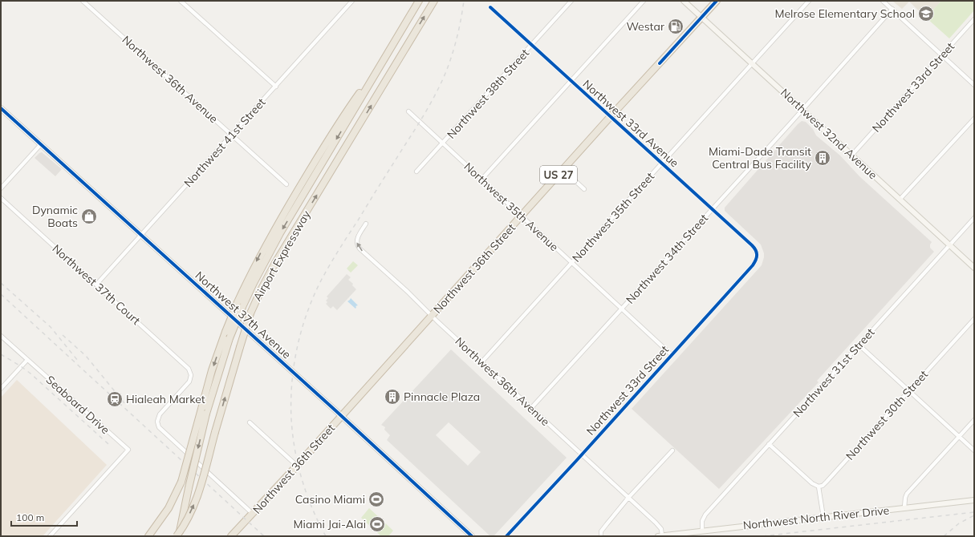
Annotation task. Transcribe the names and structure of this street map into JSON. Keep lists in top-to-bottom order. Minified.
{"streets":{"highway":["US 27","Airport Expressway","Northwest 36th Street"],"main road":["Northwest 32nd Avenue","Northwest 37th Avenue","Northwest North River Drive"],"street":["Northwest 36th Avenue","Northwest 33rd Street","Northwest 38th Street","Northwest 33rd Avenue","Northwest 41st Street","Northwest 35th Avenue","Northwest 35th Street","Northwest 34th Street","Northwest 37th Court","Northwest 31st Street","Seaboard Drive","Northwest 30th Street"]},"crossings":[["Northwest 36th Avenue","Northwest 33rd Street"],["Northwest 36th Avenue","Northwest 41st Street"],["Northwest 36th Avenue","Northwest 35th Street"],["Northwest 36th Avenue","Northwest 34th Street"],["Northwest 36th Avenue","Northwest 36th Street"],["Northwest 36th Avenue","Northwest North River Drive"],["Northwest 33rd Street","Northwest 33rd Avenue"],["Northwest 33rd Street","Northwest 32nd Avenue"],["Northwest 33rd Street","Northwest 35th Avenue"],["Northwest 38th Street","Northwest 33rd Avenue"],["Northwest 38th Street","Northwest 35th Avenue"],["Northwest 33rd Avenue","Northwest 35th Street"],["Northwest 33rd Avenue","Northwest 34th Street"],["Northwest 33rd Avenue","Northwest 36th Street"],["Northwest 32nd Avenue","Northwest 35th Street"],["Northwest 32nd Avenue","Northwest 34th Street"],["Northwest 32nd Avenue","Northwest 36th Street"],["Northwest 32nd Avenue","Northwest 31st Street"],["Northwest 41st Street","Northwest 37th Court"],["Northwest 41st Street","Northwest 37th Avenue"],["Northwest 35th Avenue","Northwest 35th Street"],["Northwest 35th Avenue","Northwest 34th Street"],["Northwest 35th Avenue","Northwest 36th Street"],["Northwest 36th Street","Northwest 37th Court"],["Northwest 36th Street","Northwest 37th Avenue"],["Northwest 31st Street","Northwest North River Drive"]],"places":{"school or university":["Melrose Elementary School"],"fuel station":["Westar"],"building":["Miami-Dade Transit Central Bus Facility","Pinnacle Plaza"],"shop":["Dynamic Boats"],"station":["Hialeah Market"],"sports":["Casino Miami","Miami Jai-Alai"]},"scale_bar":"100 m"}
